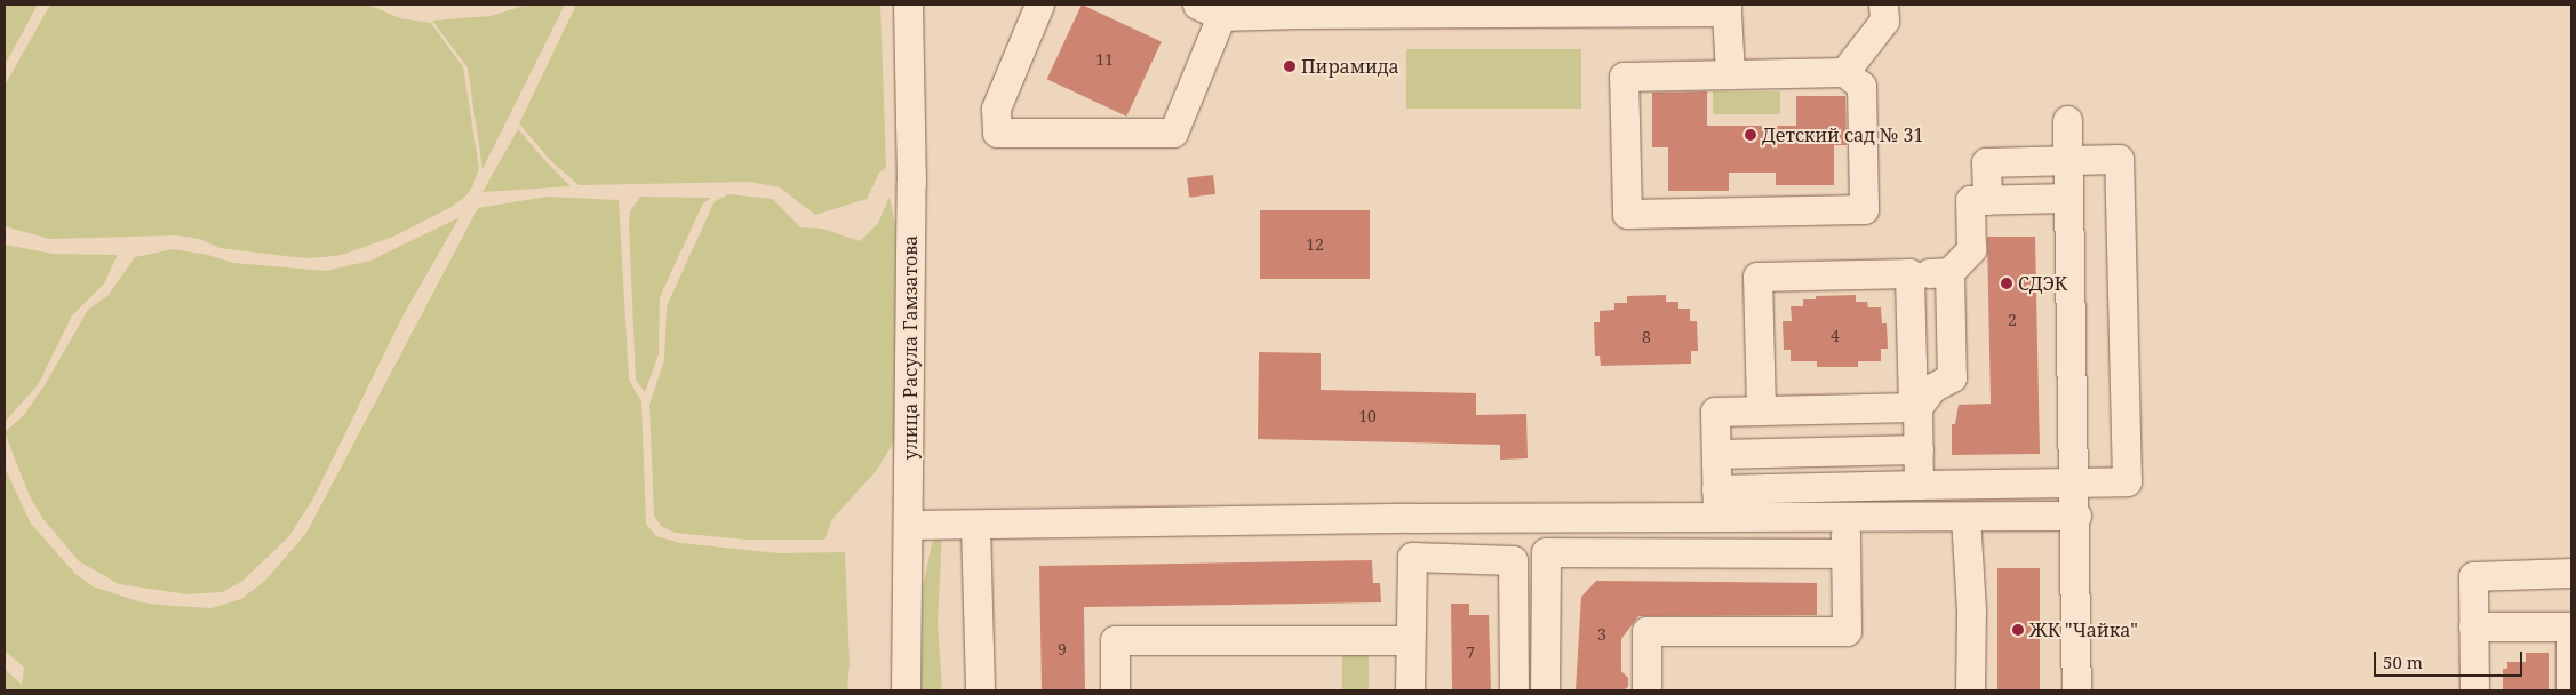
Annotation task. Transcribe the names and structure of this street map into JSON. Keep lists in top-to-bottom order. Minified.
{"streets":{"street":["улица Расула Гамзатова"]},"places":["Пирамида","Детский сад № 31","СДЭК","ЖК \"Чайка\""],"house_numbers":["11","12","2","4","8","10","3","9","7"],"scale_bar":"50 m"}
